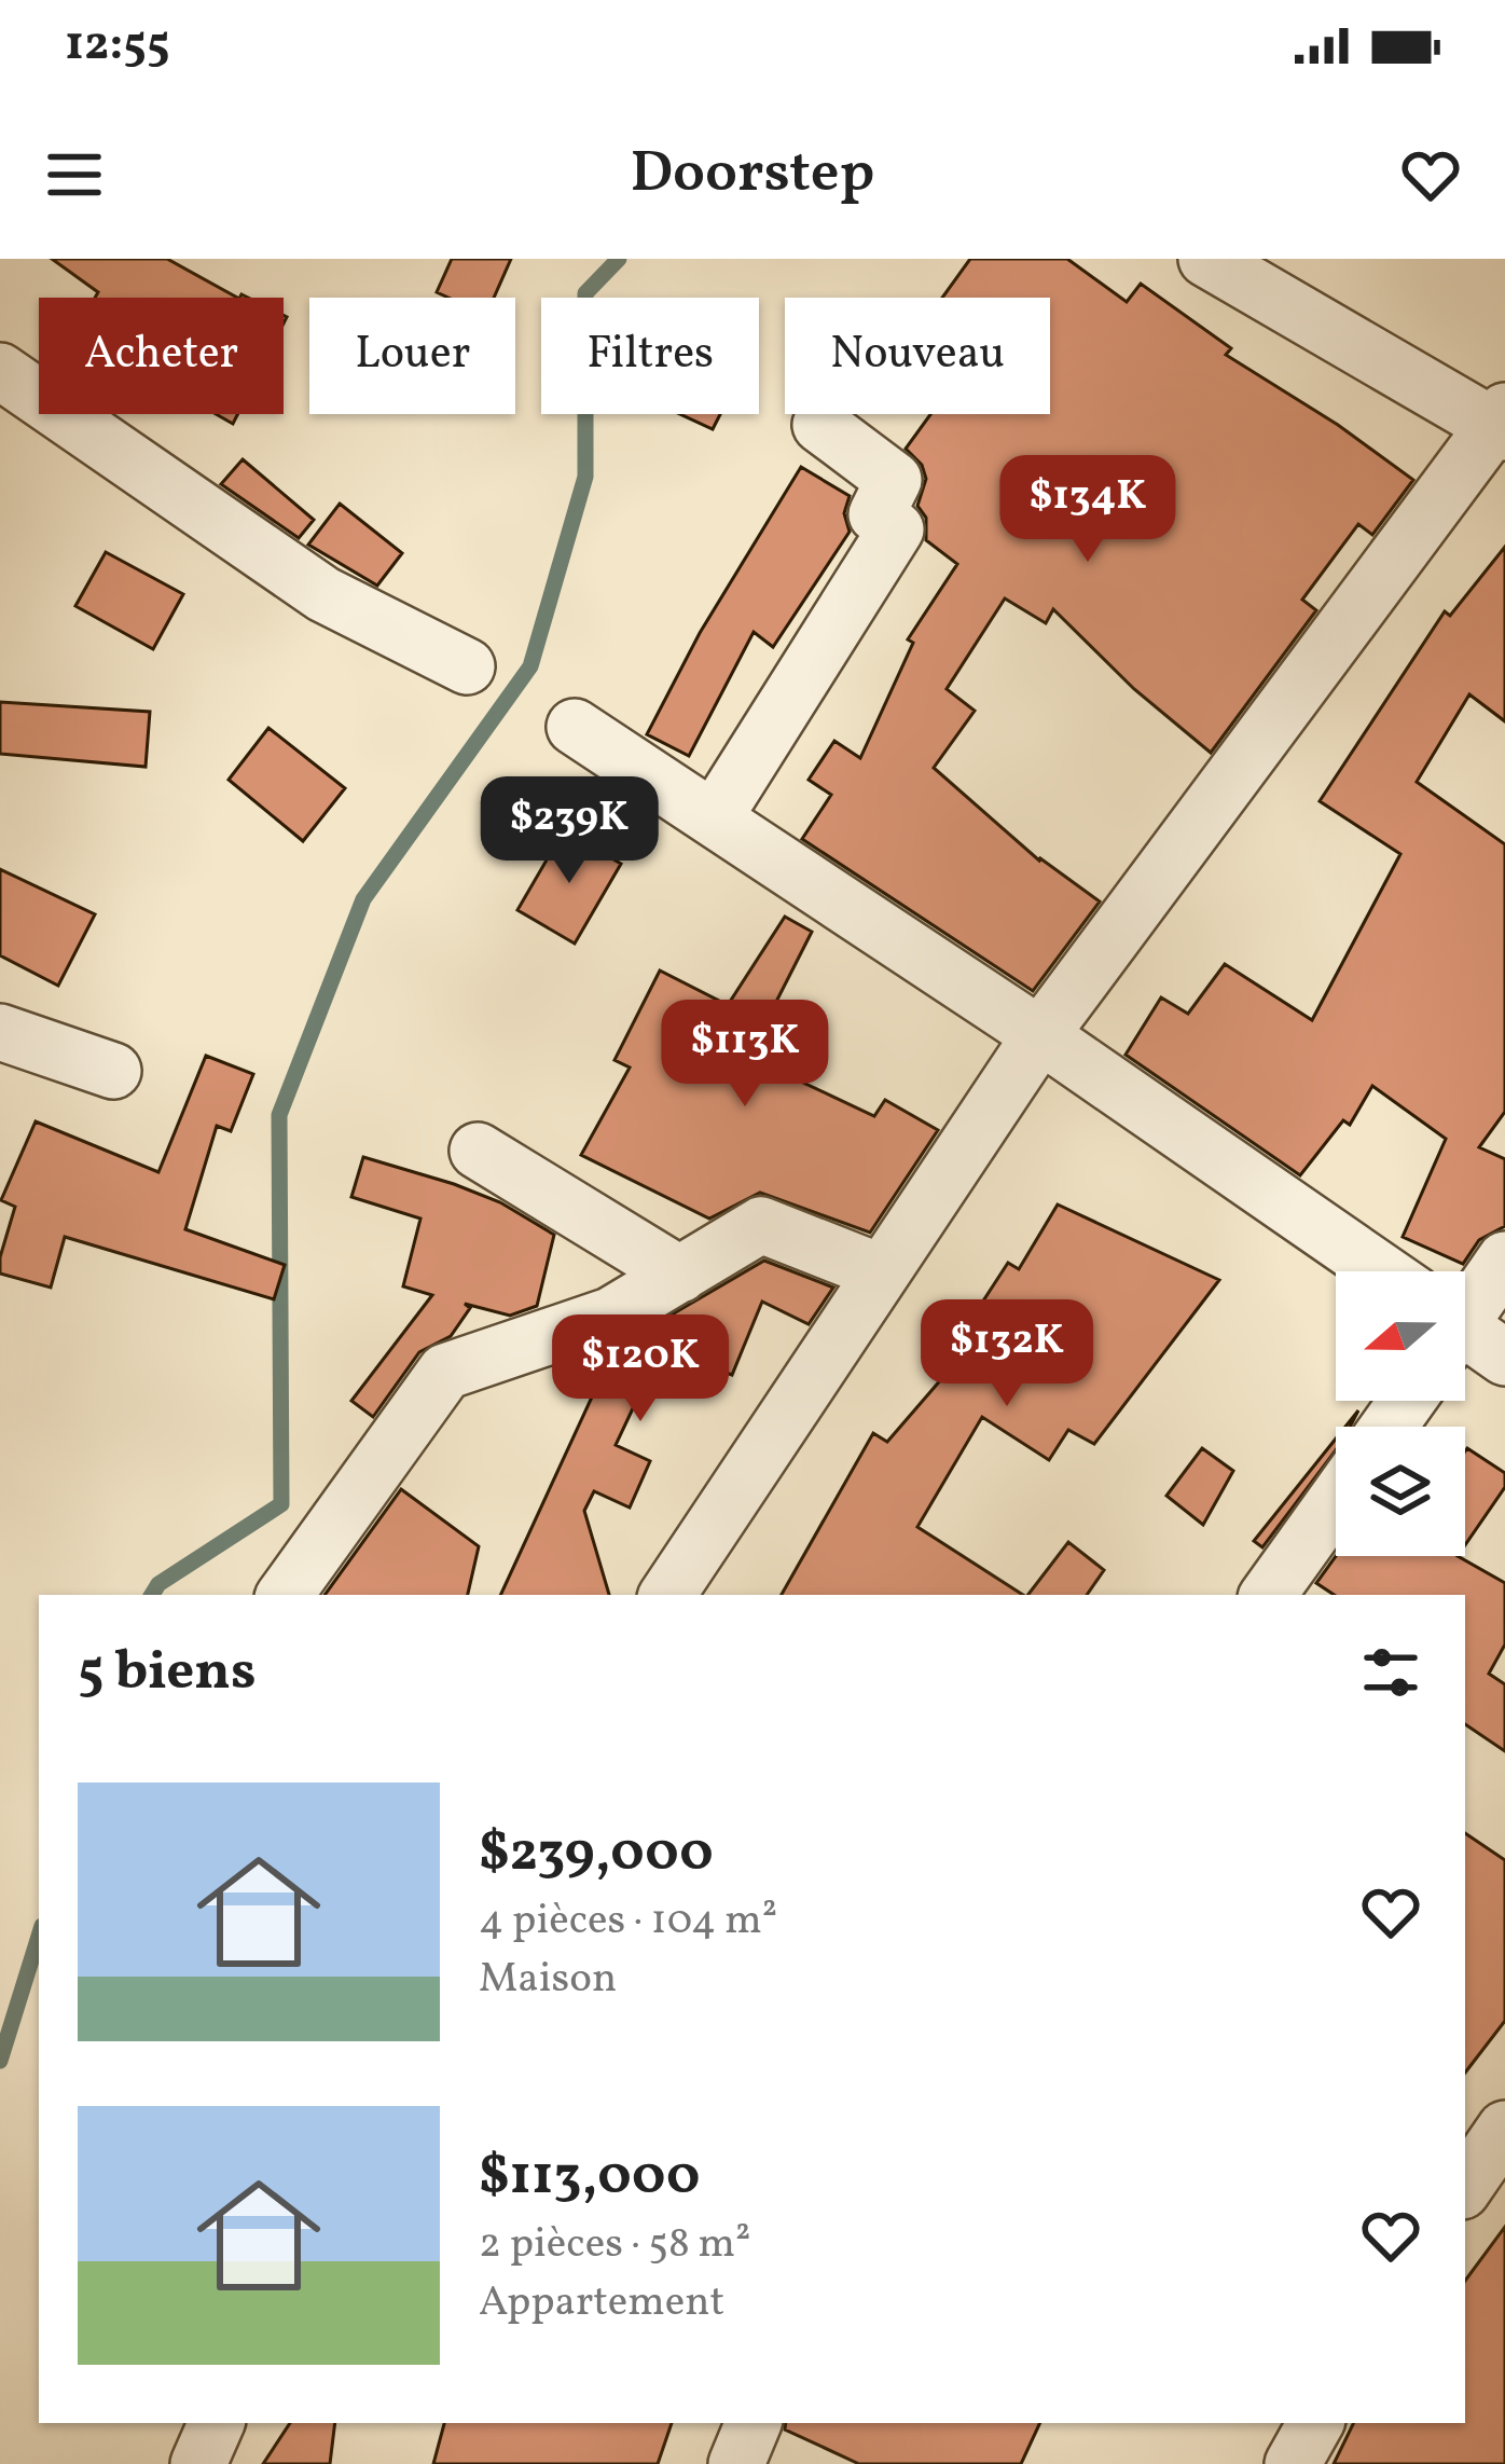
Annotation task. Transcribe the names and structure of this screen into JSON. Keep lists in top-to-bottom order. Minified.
{"north":"left","page":{"status":"12:55","header":"Doorstep","chip":["Acheter","Louer","Filtres","Nouveau"],"price":["$134K","$239K","$113K","$132K","$120K"],"heading":"5 biens","list":[{"name":"$239,000","note":"4 pièces · 104 m² · Maison"},{"name":"$113,000","note":"2 pièces · 58 m² · Appartement"}]}}
